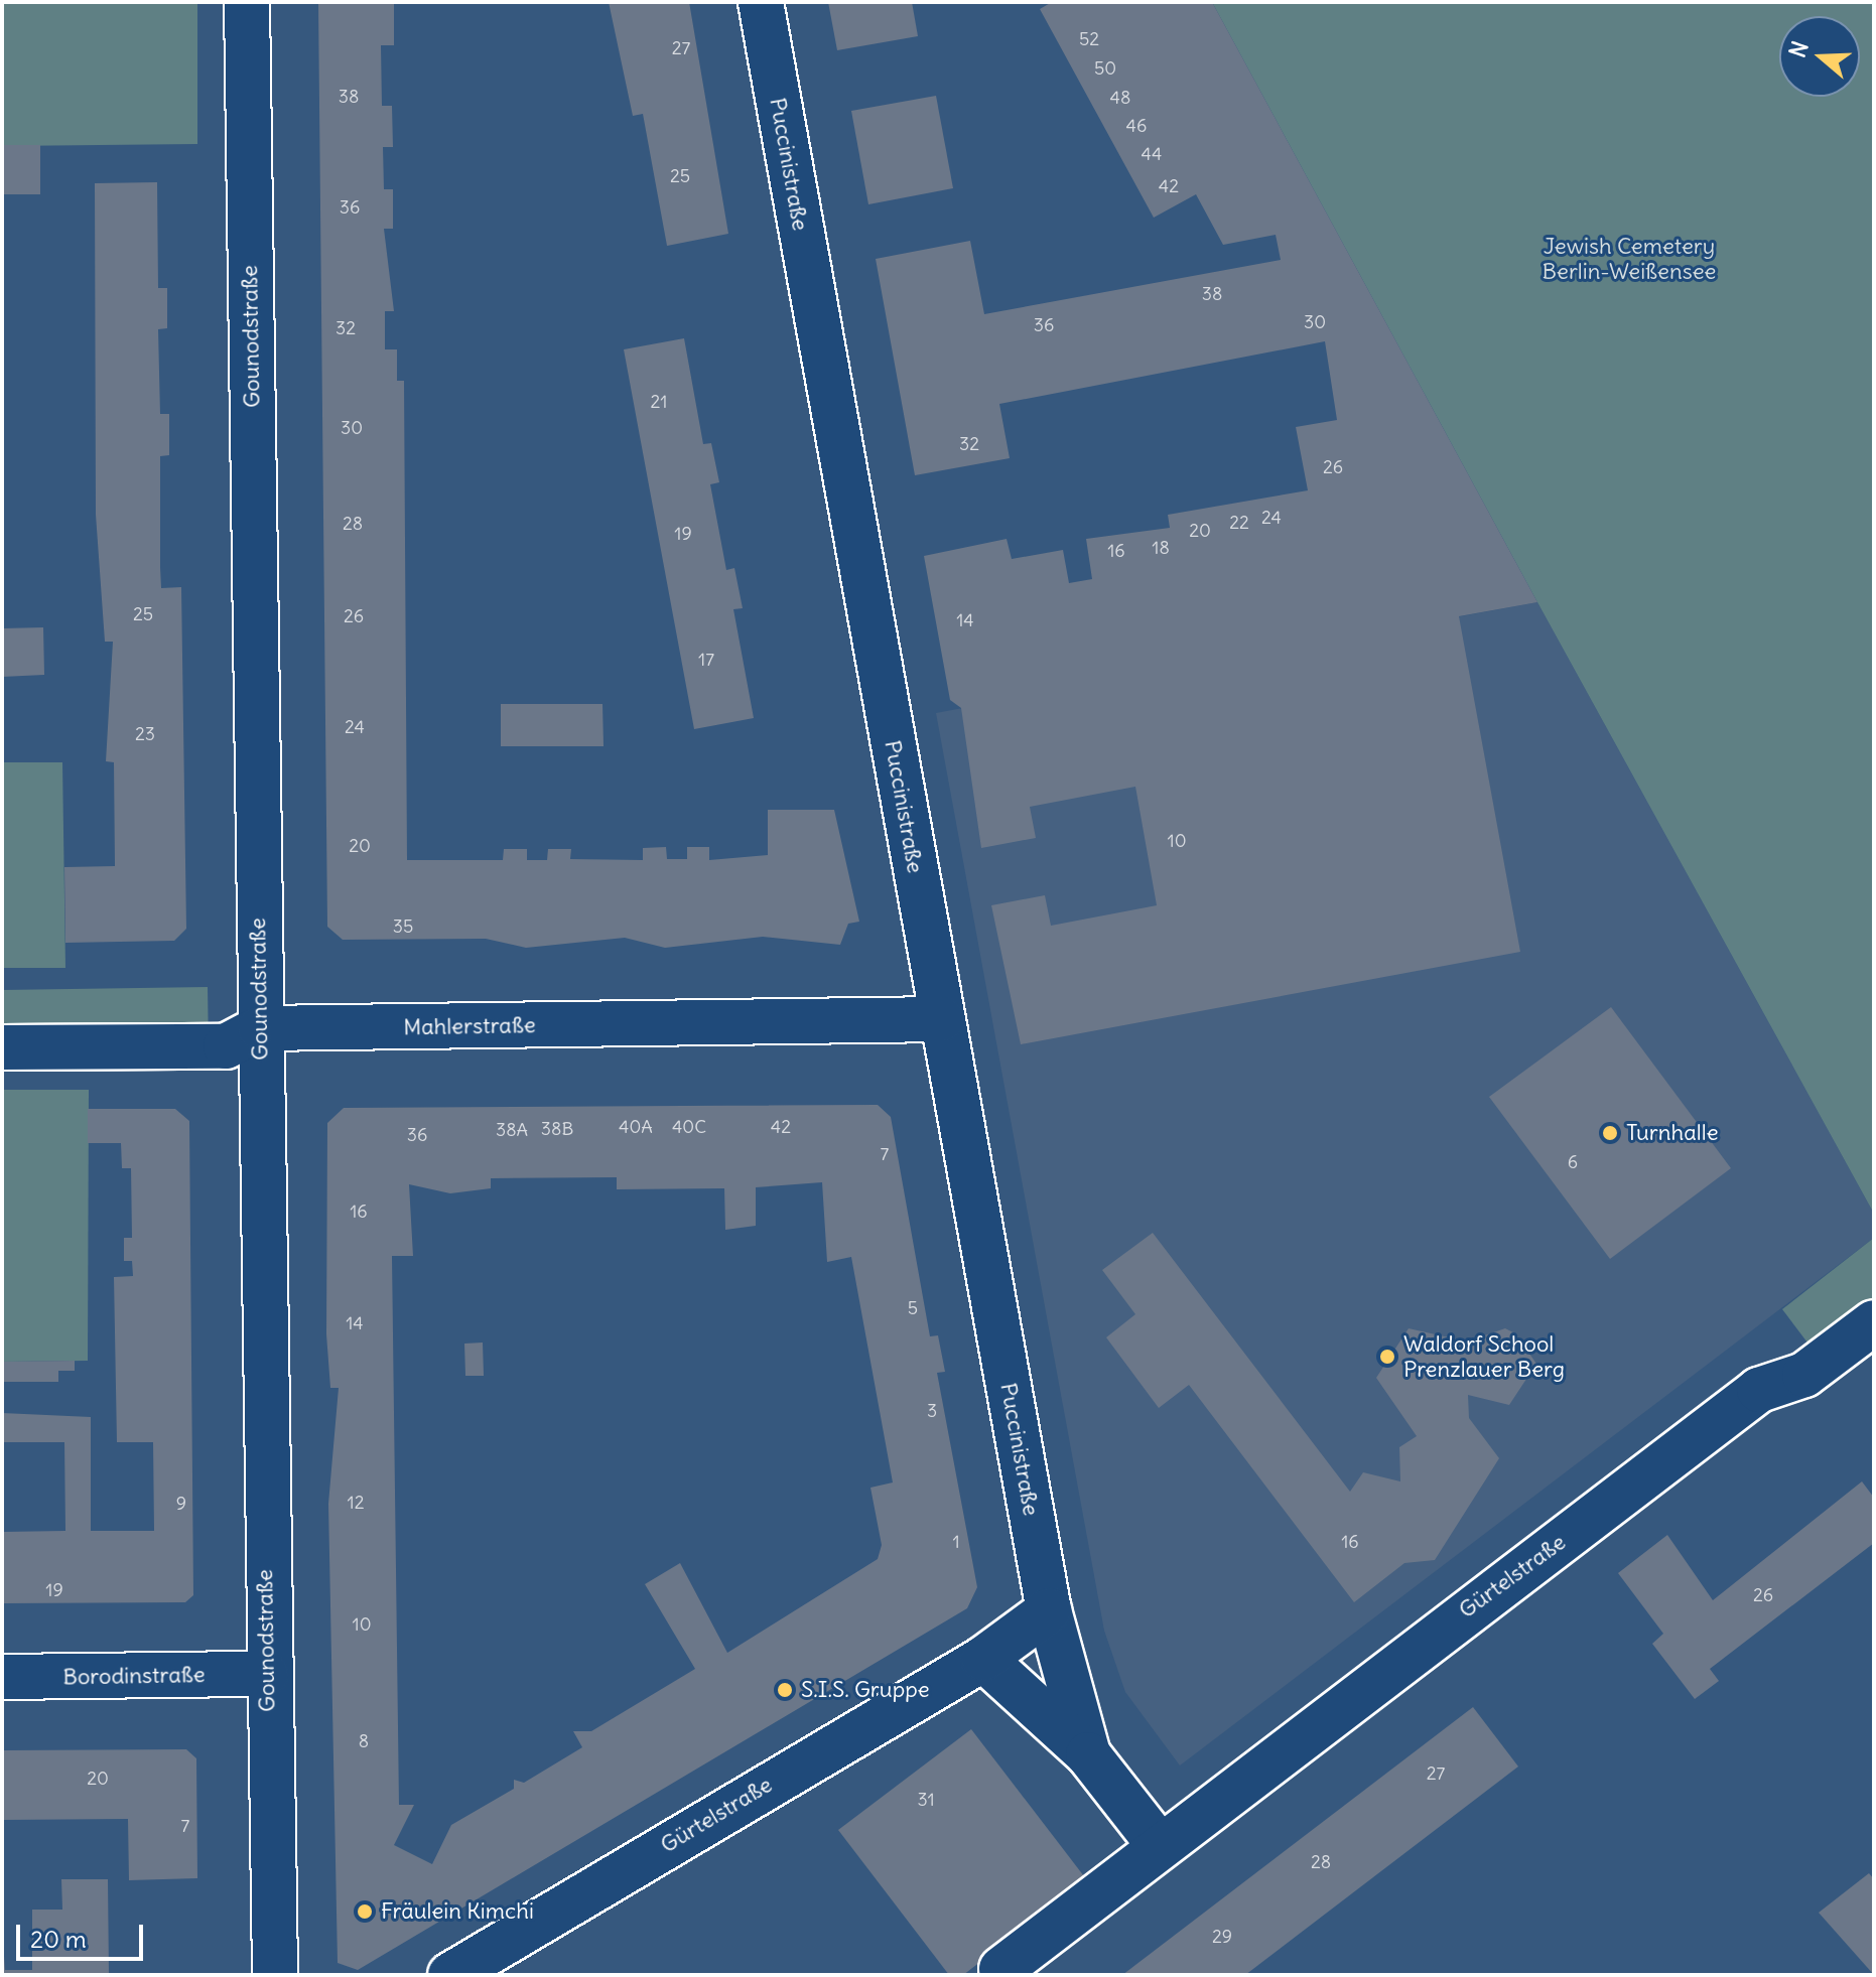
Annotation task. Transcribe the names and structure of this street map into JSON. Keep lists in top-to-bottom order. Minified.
{"streets":{"street":["Puccinistraße","Gounodstraße","Mahlerstraße","Gürtelstraße","Borodinstraße"]},"crossings":[["Puccinistraße","Mahlerstraße"],["Puccinistraße","Gürtelstraße"],["Gounodstraße","Mahlerstraße"],["Gounodstraße","Borodinstraße"]],"parks":["Jewish Cemetery Berlin-Weißensee"],"places":["Turnhalle","Waldorf School Prenzlauer Berg","S.I.S. Gruppe","Fräulein Kimchi"],"house_numbers":["52","27","50","38","48","46","44","25","42","36","38","30","36","32","21","30","32","26","24","22","28","20","19","18","16","25","26","14","17","24","23","10","20","35","40A","40C","42","38B","38A","36","7","6","16","5","14","3","12","9","1","16","19","26","10","8","27","20","31","7","28","29"],"scale_bar":"20 m","north":"left"}
